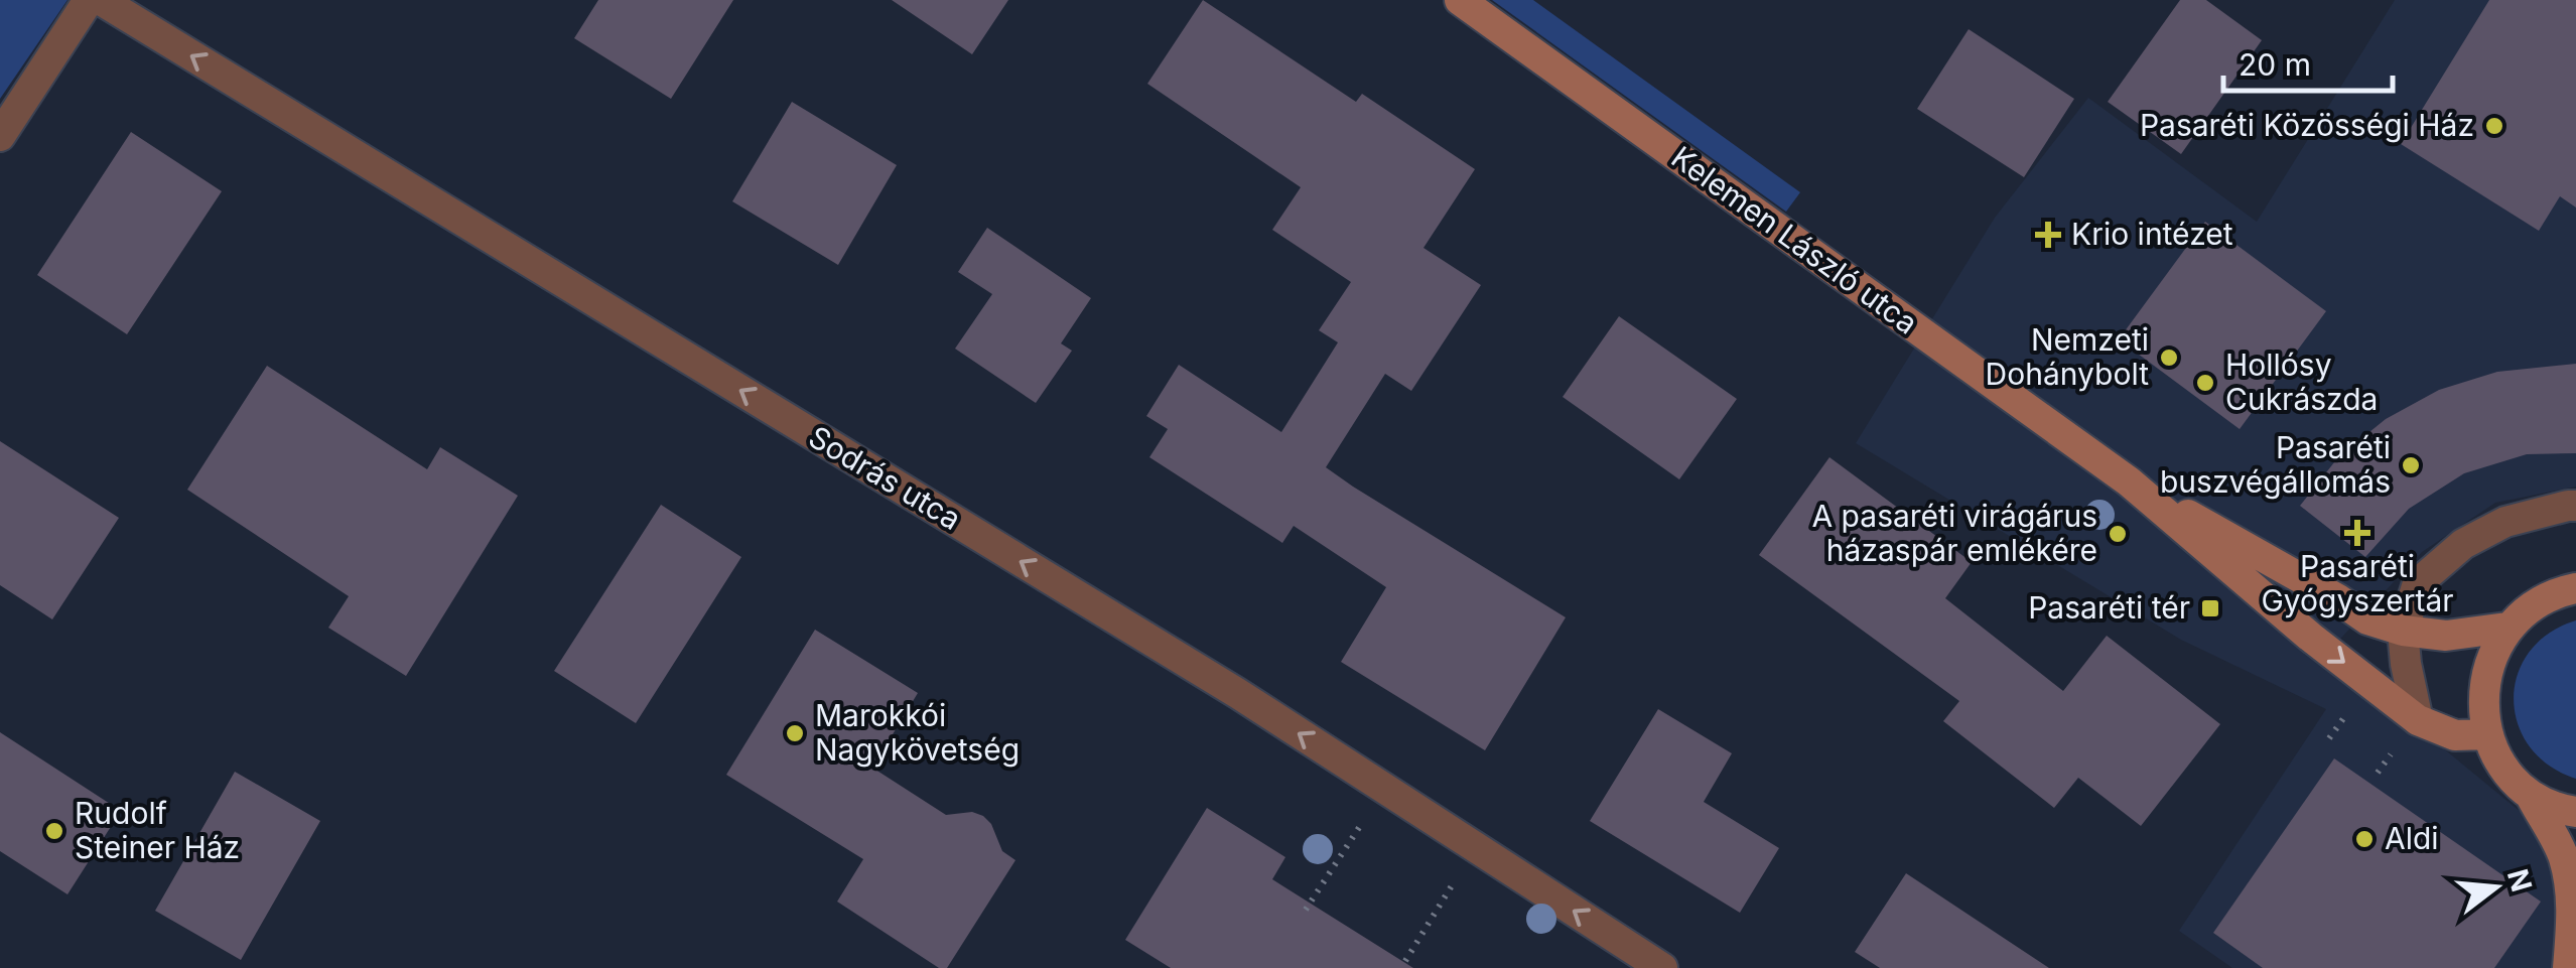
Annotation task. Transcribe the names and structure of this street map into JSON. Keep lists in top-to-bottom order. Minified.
{"streets":{"street":["Kelemen László utca","Sodrás utca"]},"one_way":["Sodrás utca"],"places":{"other":["Pasaréti Közösségi Ház","Nemzeti Dohánybolt","Hollósy Cukrászda","Pasaréti buszvégállomás","A pasaréti virágárus házaspár emlékére","Marokkói Nagykövetség","Rudolf Steiner Ház","Aldi"],"health":["Krio intézet","Pasaréti Gyógyszertár"],"transit":["Pasaréti tér"]},"scale_bar":"20 m","north":"right"}
